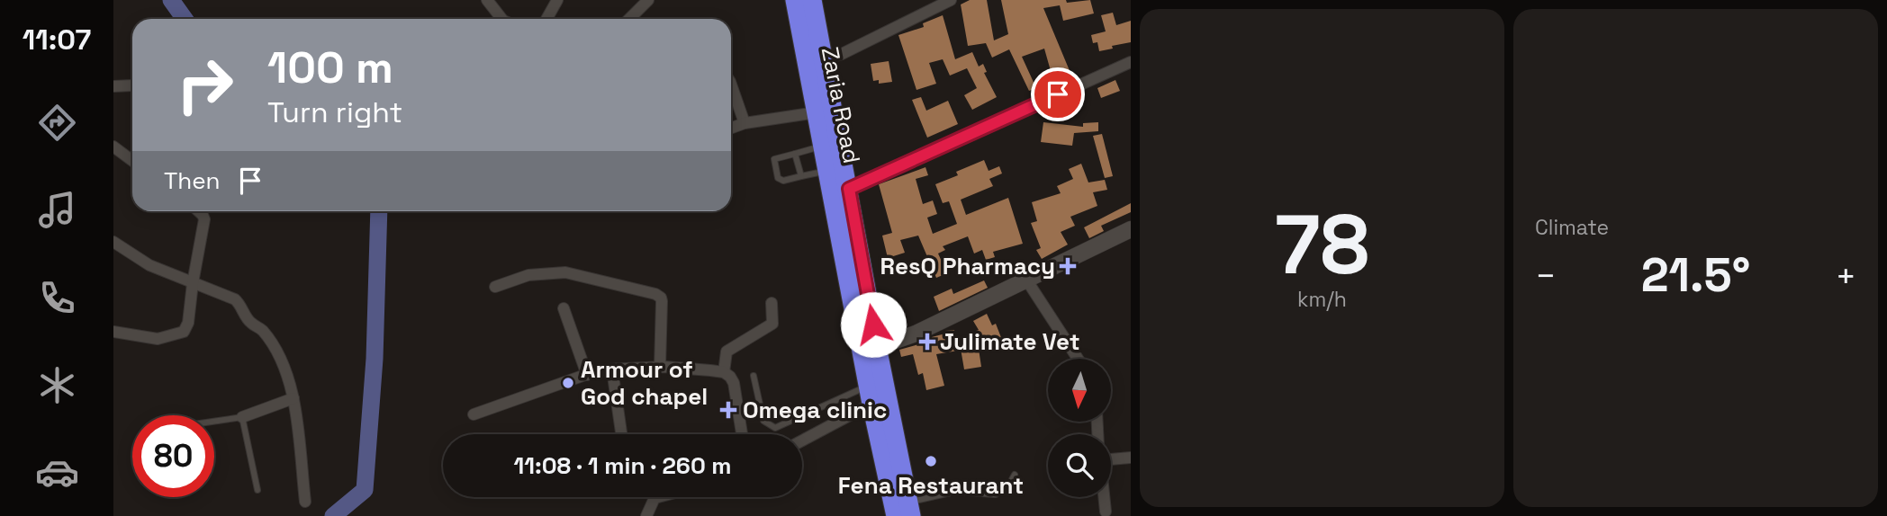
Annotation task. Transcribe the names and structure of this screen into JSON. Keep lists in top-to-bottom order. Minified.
{"streets":{"highway":["Zaria Road"]},"places":{"health":["ResQ Pharmacy","Julimate Vet","Omega clinic"],"other":["Armour of God chapel","Fena Restaurant"]},"north":"bottom","page":{"tabs":"11:07","tile":[["78","km/h"],"Climate"],"turn":["100 m","Turn right"],"then":"Then","heat":["−","21.5°","+"],"limit":"80","trip":"11:08 · 1 min · 260 m"}}
